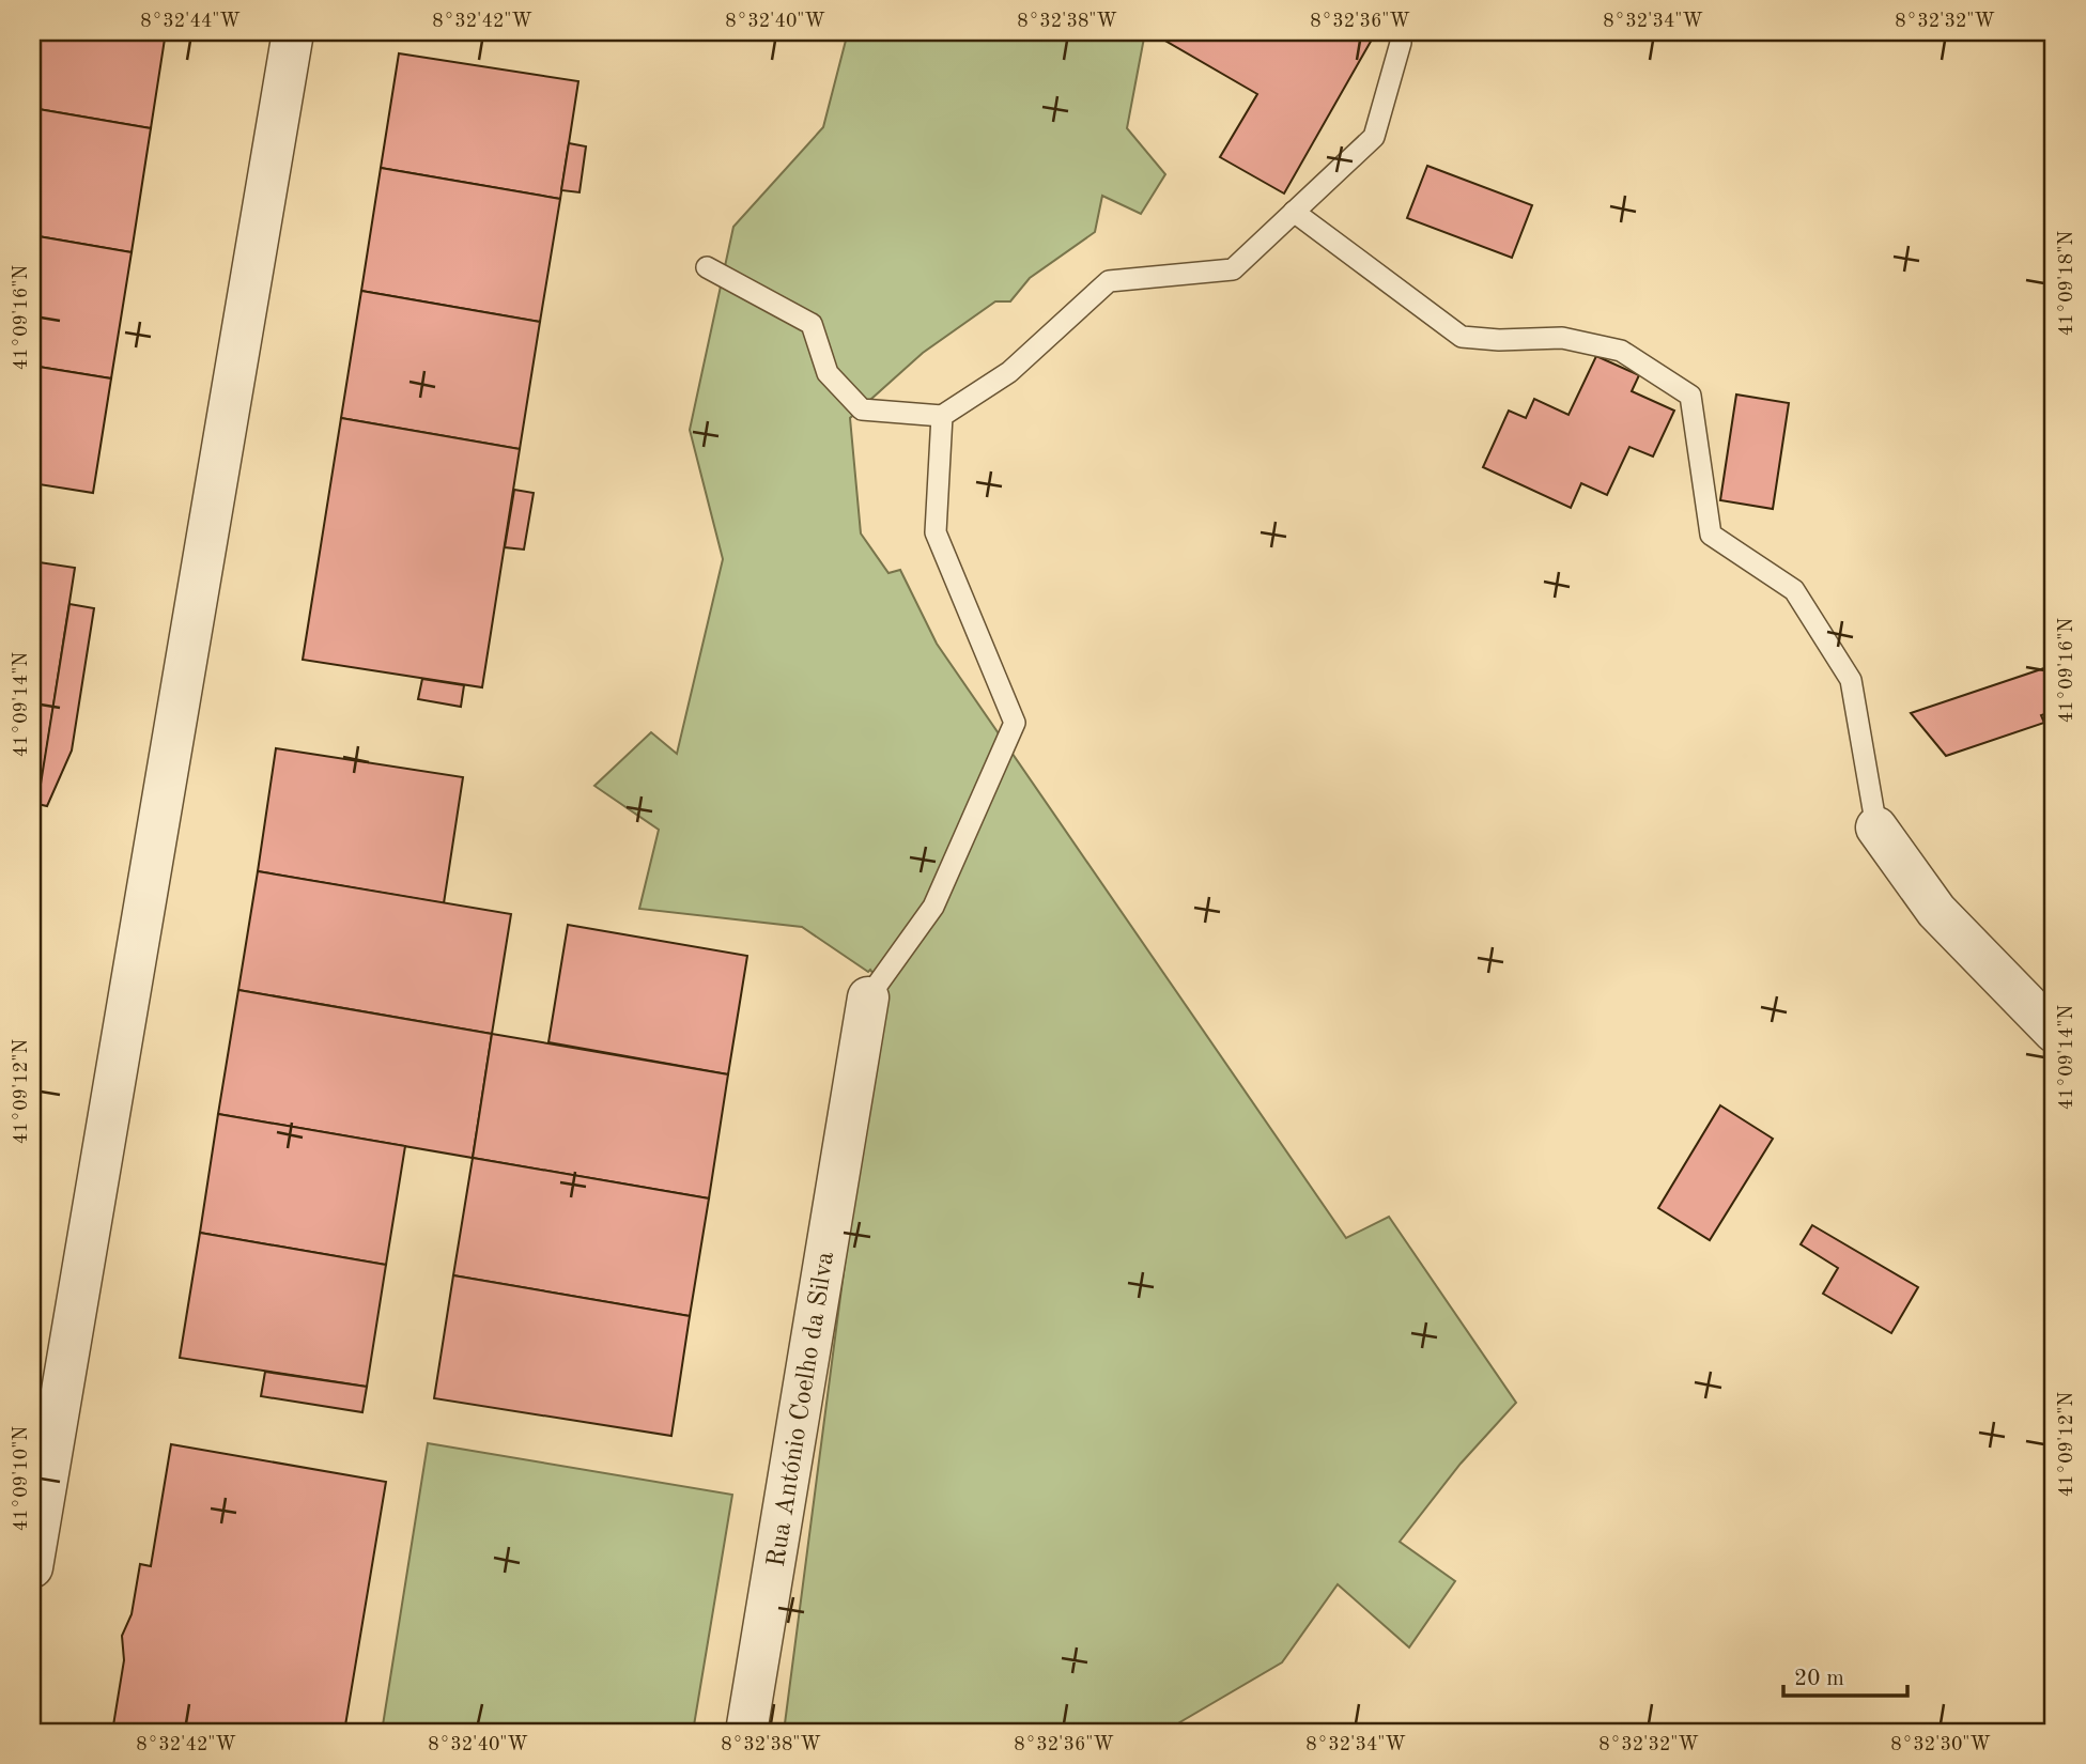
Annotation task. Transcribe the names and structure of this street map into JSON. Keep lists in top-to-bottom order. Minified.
{"streets":{"street":["Rua António Coelho da Silva"]},"scale_bar":"20 m","coordinates":["8°32'44\"W","8°32'42\"W","8°32'40\"W","8°32'38\"W","8°32'36\"W","8°32'34\"W","8°32'32\"W","41°09'18\"N","41°09'16\"N","41°09'14\"N","41°09'12\"N","41°09'10\"N","8°32'30\"W"]}
